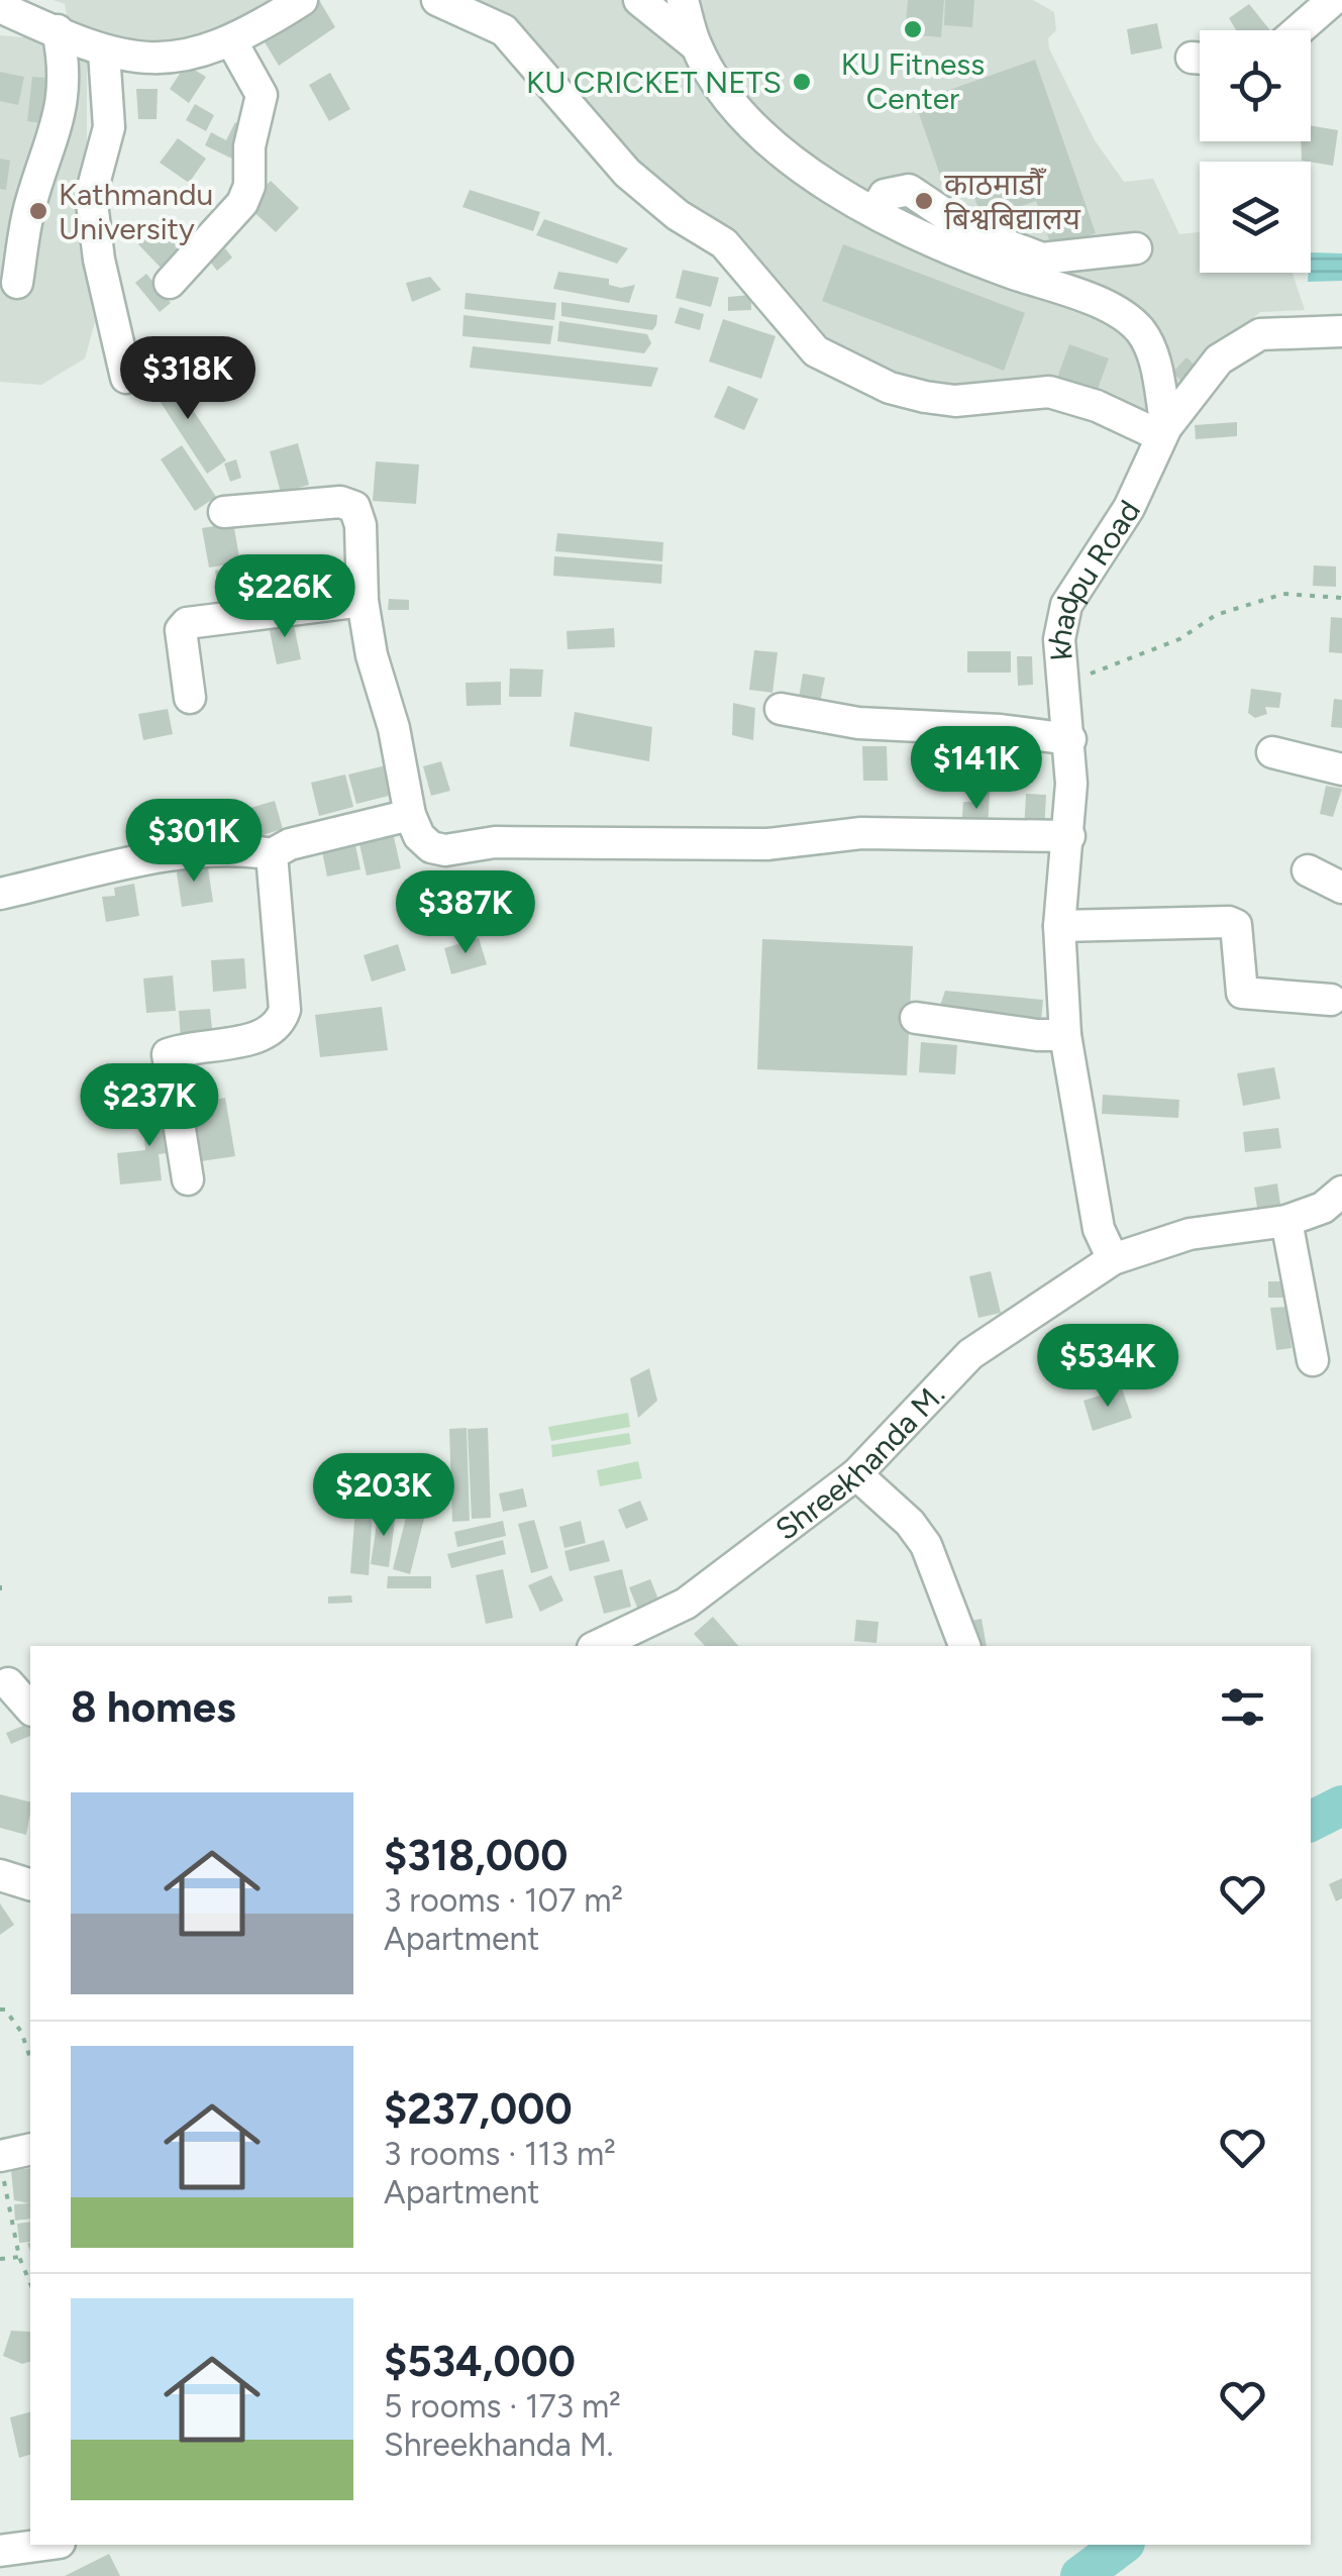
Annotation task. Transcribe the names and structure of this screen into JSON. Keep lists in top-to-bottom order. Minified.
{"streets":{"street":["khadpu Road","Shreekhanda M."]},"crossings":[["khadpu Road","Shreekhanda M."]],"places":["KU Fitness Center","KU CRICKET NETS","काठमाडौँ बिश्वबिद्यालय","Kathmandu University"],"page":{"price":["$318K","$226K","$141K","$301K","$387K","$237K","$534K","$203K"],"heading":"8 homes","list":[{"name":"$318,000","note":"3 rooms · 107 m² · Apartment"},{"name":"$237,000","note":"3 rooms · 113 m² · Apartment"},{"name":"$534,000","note":"5 rooms · 173 m² · Shreekhanda M."}]}}
